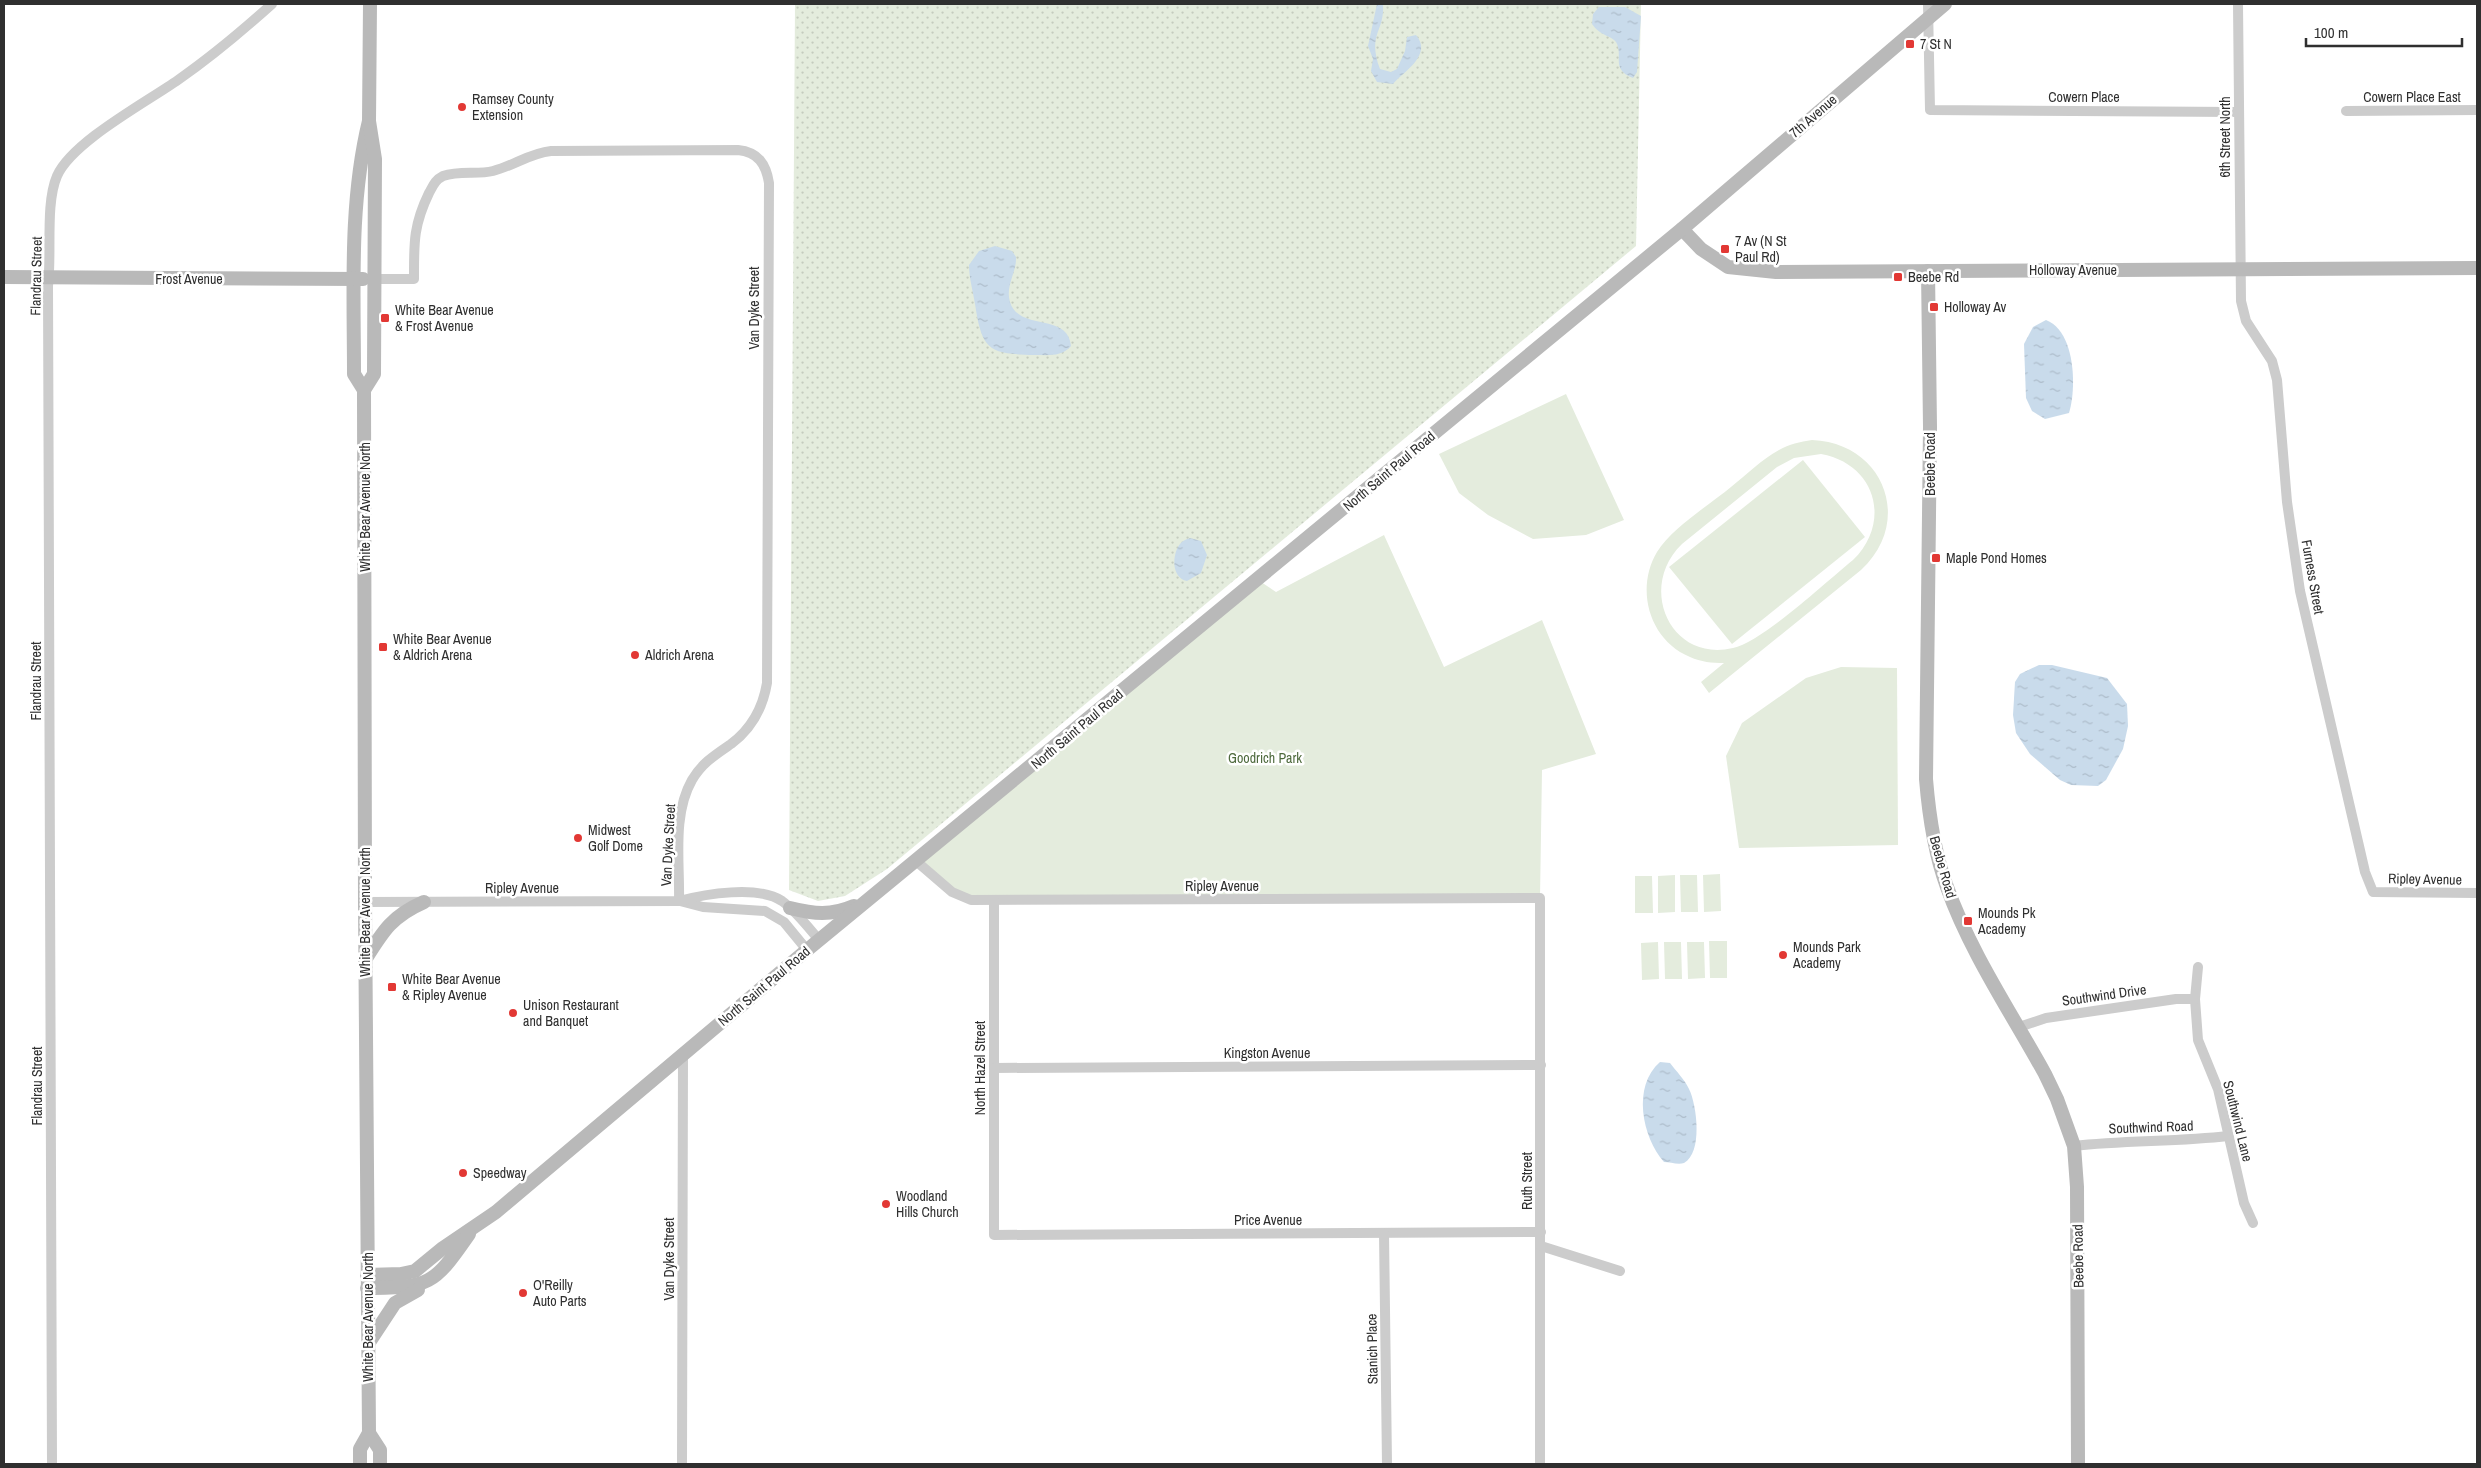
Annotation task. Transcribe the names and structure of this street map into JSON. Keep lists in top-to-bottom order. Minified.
{"streets":{"street":["Cowern Place","Cowern Place East","7th Avenue","6th Street North","Holloway Avenue","Flandrau Street","Frost Avenue","Van Dyke Street","Beebe Road","North Saint Paul Road","White Bear Avenue North","Furness Street","Ripley Avenue","Southwind Drive","Kingston Avenue","North Hazel Street","Southwind Lane","Southwind Road","Ruth Street","Price Avenue","Stanich Place"]},"crossings":[["Cowern Place","7th Avenue"],["Cowern Place","6th Street North"],["7th Avenue","Holloway Avenue"],["7th Avenue","North Saint Paul Road"],["6th Street North","Holloway Avenue"],["6th Street North","Furness Street"],["Holloway Avenue","Beebe Road"],["Holloway Avenue","North Saint Paul Road"],["Holloway Avenue","Furness Street"],["Flandrau Street","Frost Avenue"],["Frost Avenue","Van Dyke Street"],["Frost Avenue","White Bear Avenue North"],["Van Dyke Street","North Saint Paul Road"],["Van Dyke Street","White Bear Avenue North"],["Van Dyke Street","Ripley Avenue"],["Beebe Road","Southwind Drive"],["Beebe Road","Southwind Road"],["North Saint Paul Road","White Bear Avenue North"],["North Saint Paul Road","Ripley Avenue"],["White Bear Avenue North","Ripley Avenue"],["Furness Street","Ripley Avenue"],["Ripley Avenue","North Hazel Street"],["Ripley Avenue","Ruth Street"],["Southwind Drive","Southwind Lane"],["Kingston Avenue","North Hazel Street"],["Kingston Avenue","Ruth Street"],["North Hazel Street","Price Avenue"],["Southwind Lane","Southwind Road"],["Ruth Street","Price Avenue"],["Price Avenue","Stanich Place"]],"parks":["Goodrich Park"],"places":{"transit":["7 St N","7 Av (N St Paul Rd)","Beebe Rd","Holloway Av","White Bear Avenue & Frost Avenue","Maple Pond Homes","White Bear Avenue & Aldrich Arena","Mounds Pk Academy","White Bear Avenue & Ripley Avenue"],"other":["Ramsey County Extension","Aldrich Arena","Midwest Golf Dome","Mounds Park Academy","Unison Restaurant and Banquet","Speedway","Woodland Hills Church","O'Reilly Auto Parts"]},"scale_bar":"100 m"}
